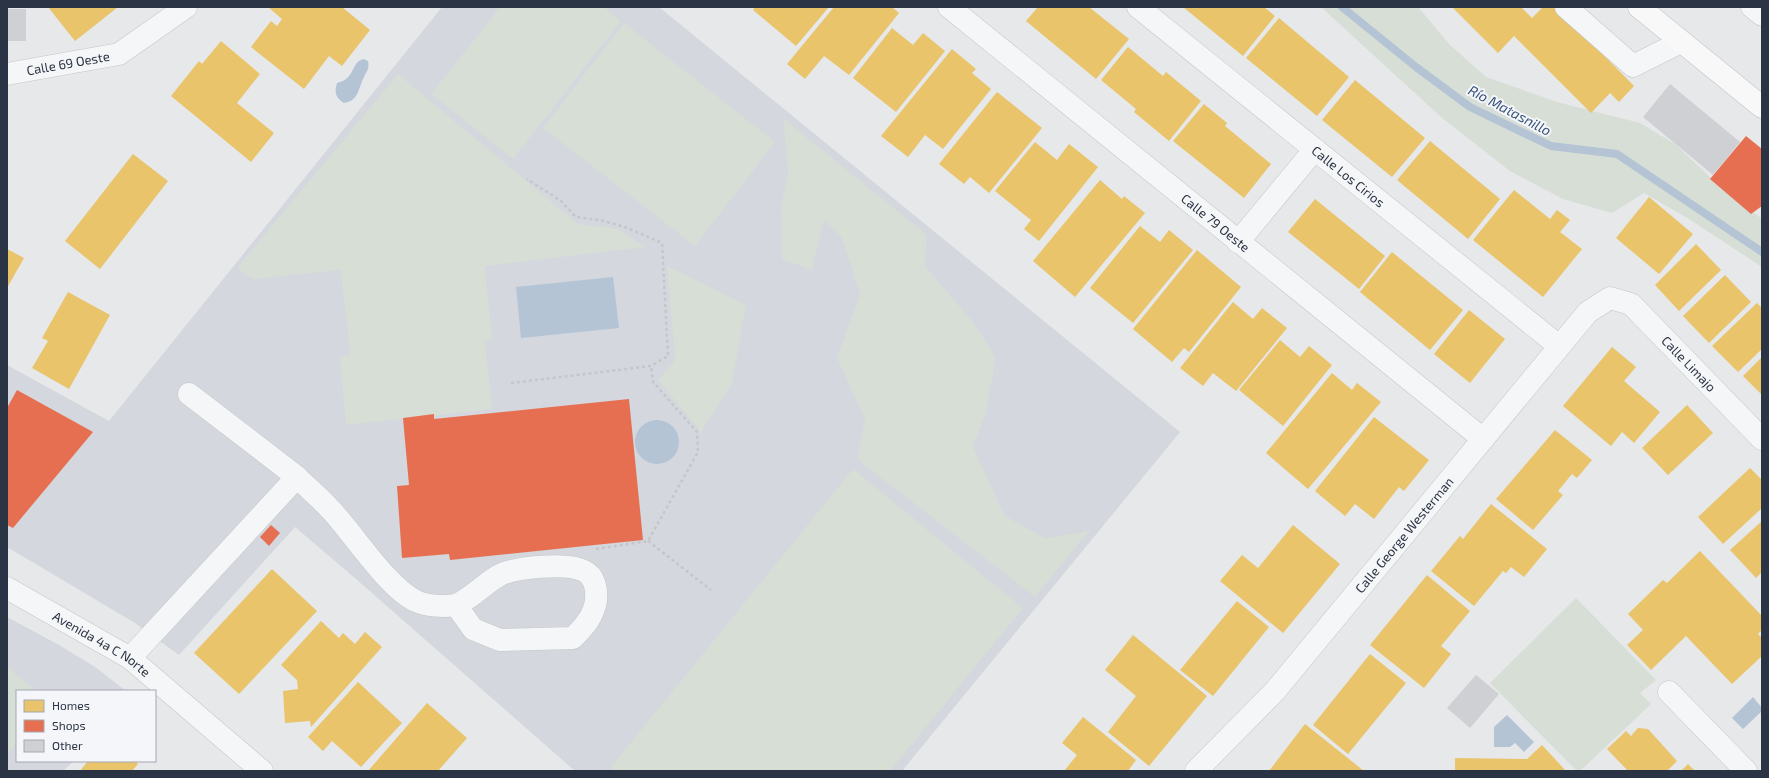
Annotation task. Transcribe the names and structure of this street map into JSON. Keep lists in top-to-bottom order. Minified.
{"streets":{"street":["Calle 69 Oeste","Calle Los Cirios","Calle 79 Oeste","Calle Limajo","Calle George Westerman","Avenida 4a C Norte"]},"crossings":[["Calle Los Cirios","Calle George Westerman"],["Calle 79 Oeste","Calle George Westerman"],["Calle Limajo","Calle George Westerman"]],"water":["Río Matasnillo"],"legend":["Homes","Shops","Other"]}
